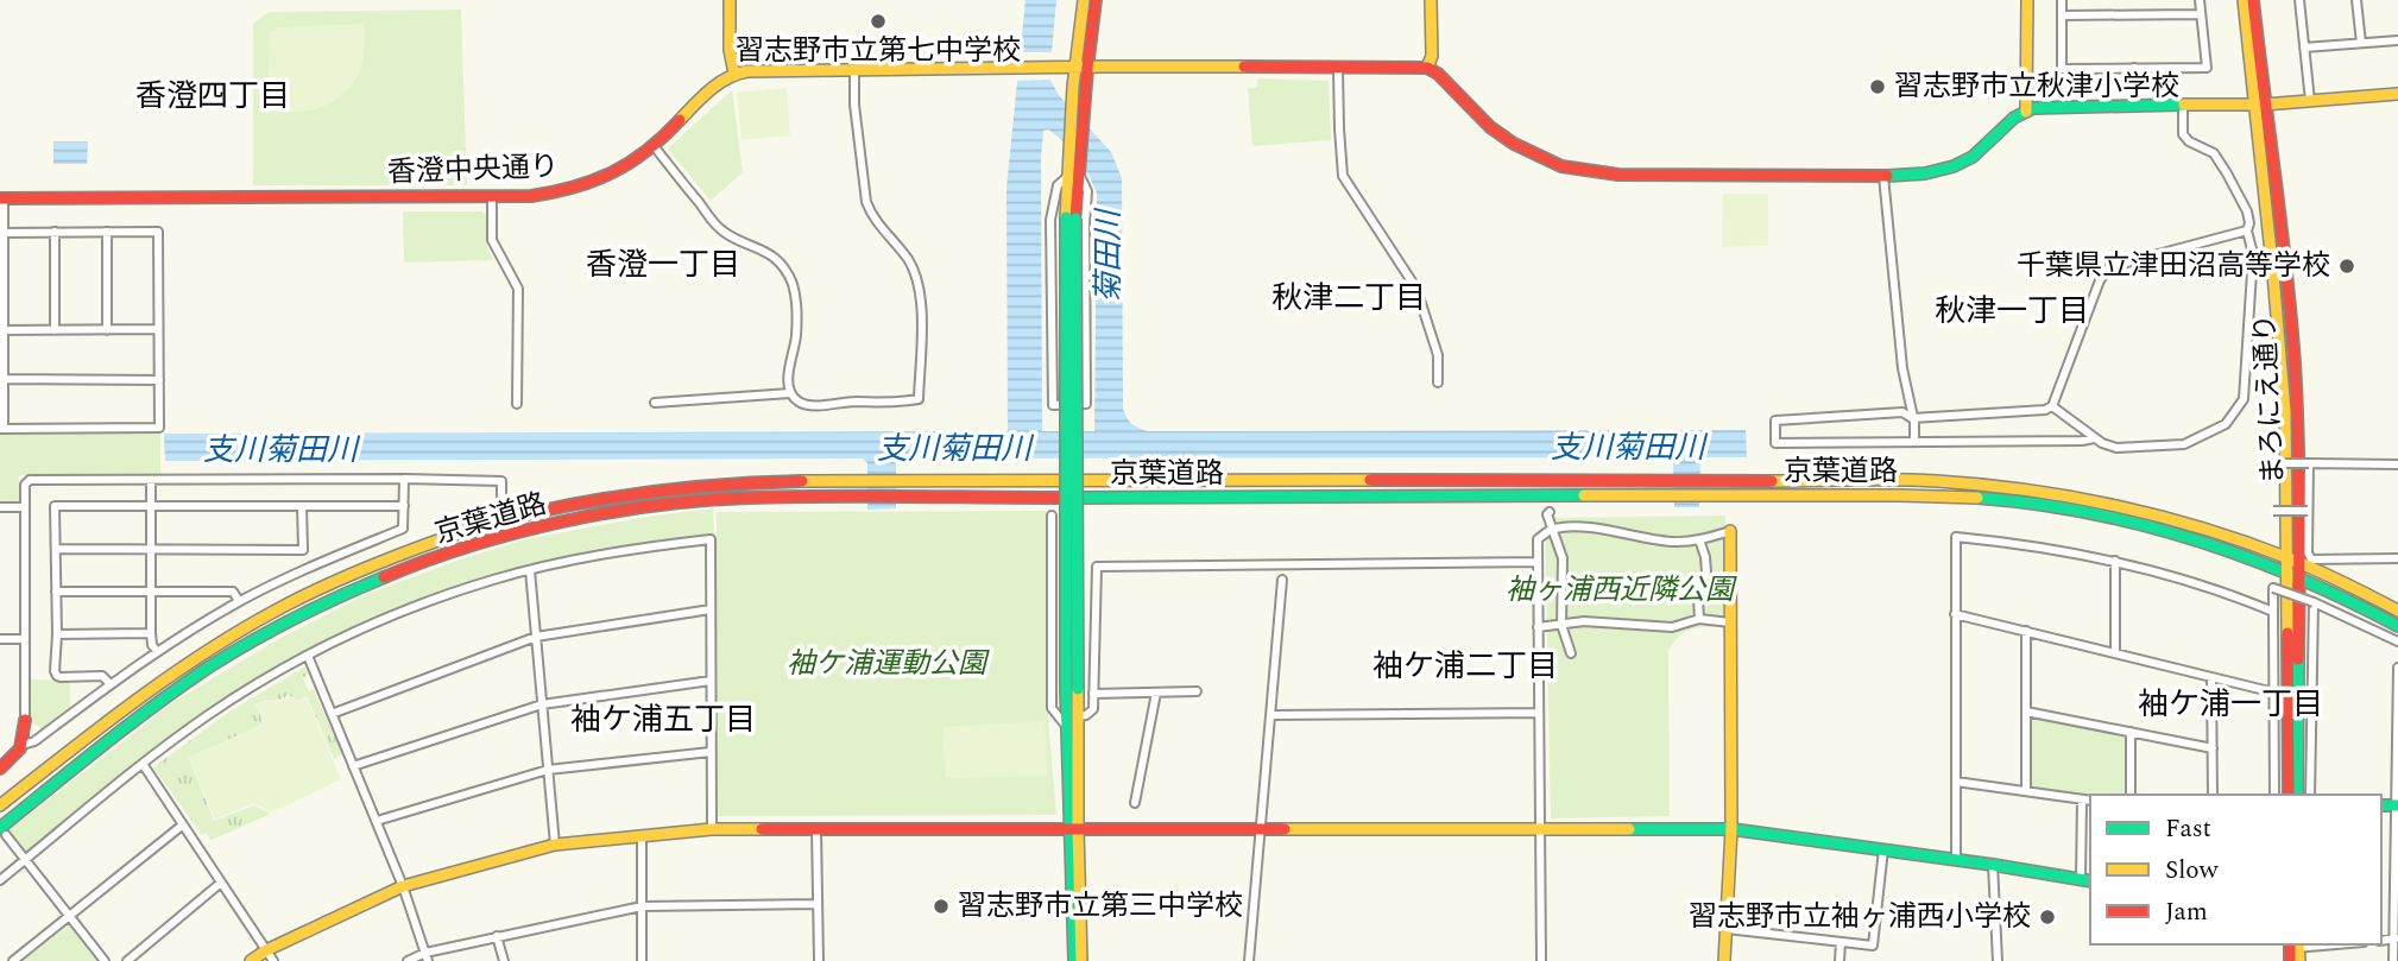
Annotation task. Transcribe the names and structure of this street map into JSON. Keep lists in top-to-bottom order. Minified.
{"streets":{"main road":["香澄中央通り","まろにえ通り","京葉道路"]},"crossings":[["まろにえ通り","京葉道路"]],"districts":["香澄四丁目","香澄一丁目","秋津二丁目","秋津一丁目","袖ケ浦二丁目","袖ケ浦一丁目","袖ケ浦五丁目"],"water":["菊田川","支川菊田川"],"parks":["袖ヶ浦西近隣公園","袖ケ浦運動公園"],"places":["習志野市立第七中学校","習志野市立秋津小学校","千葉県立津田沼高等学校","習志野市立第三中学校","習志野市立袖ヶ浦西小学校"],"legend":["Fast","Slow","Jam"]}
